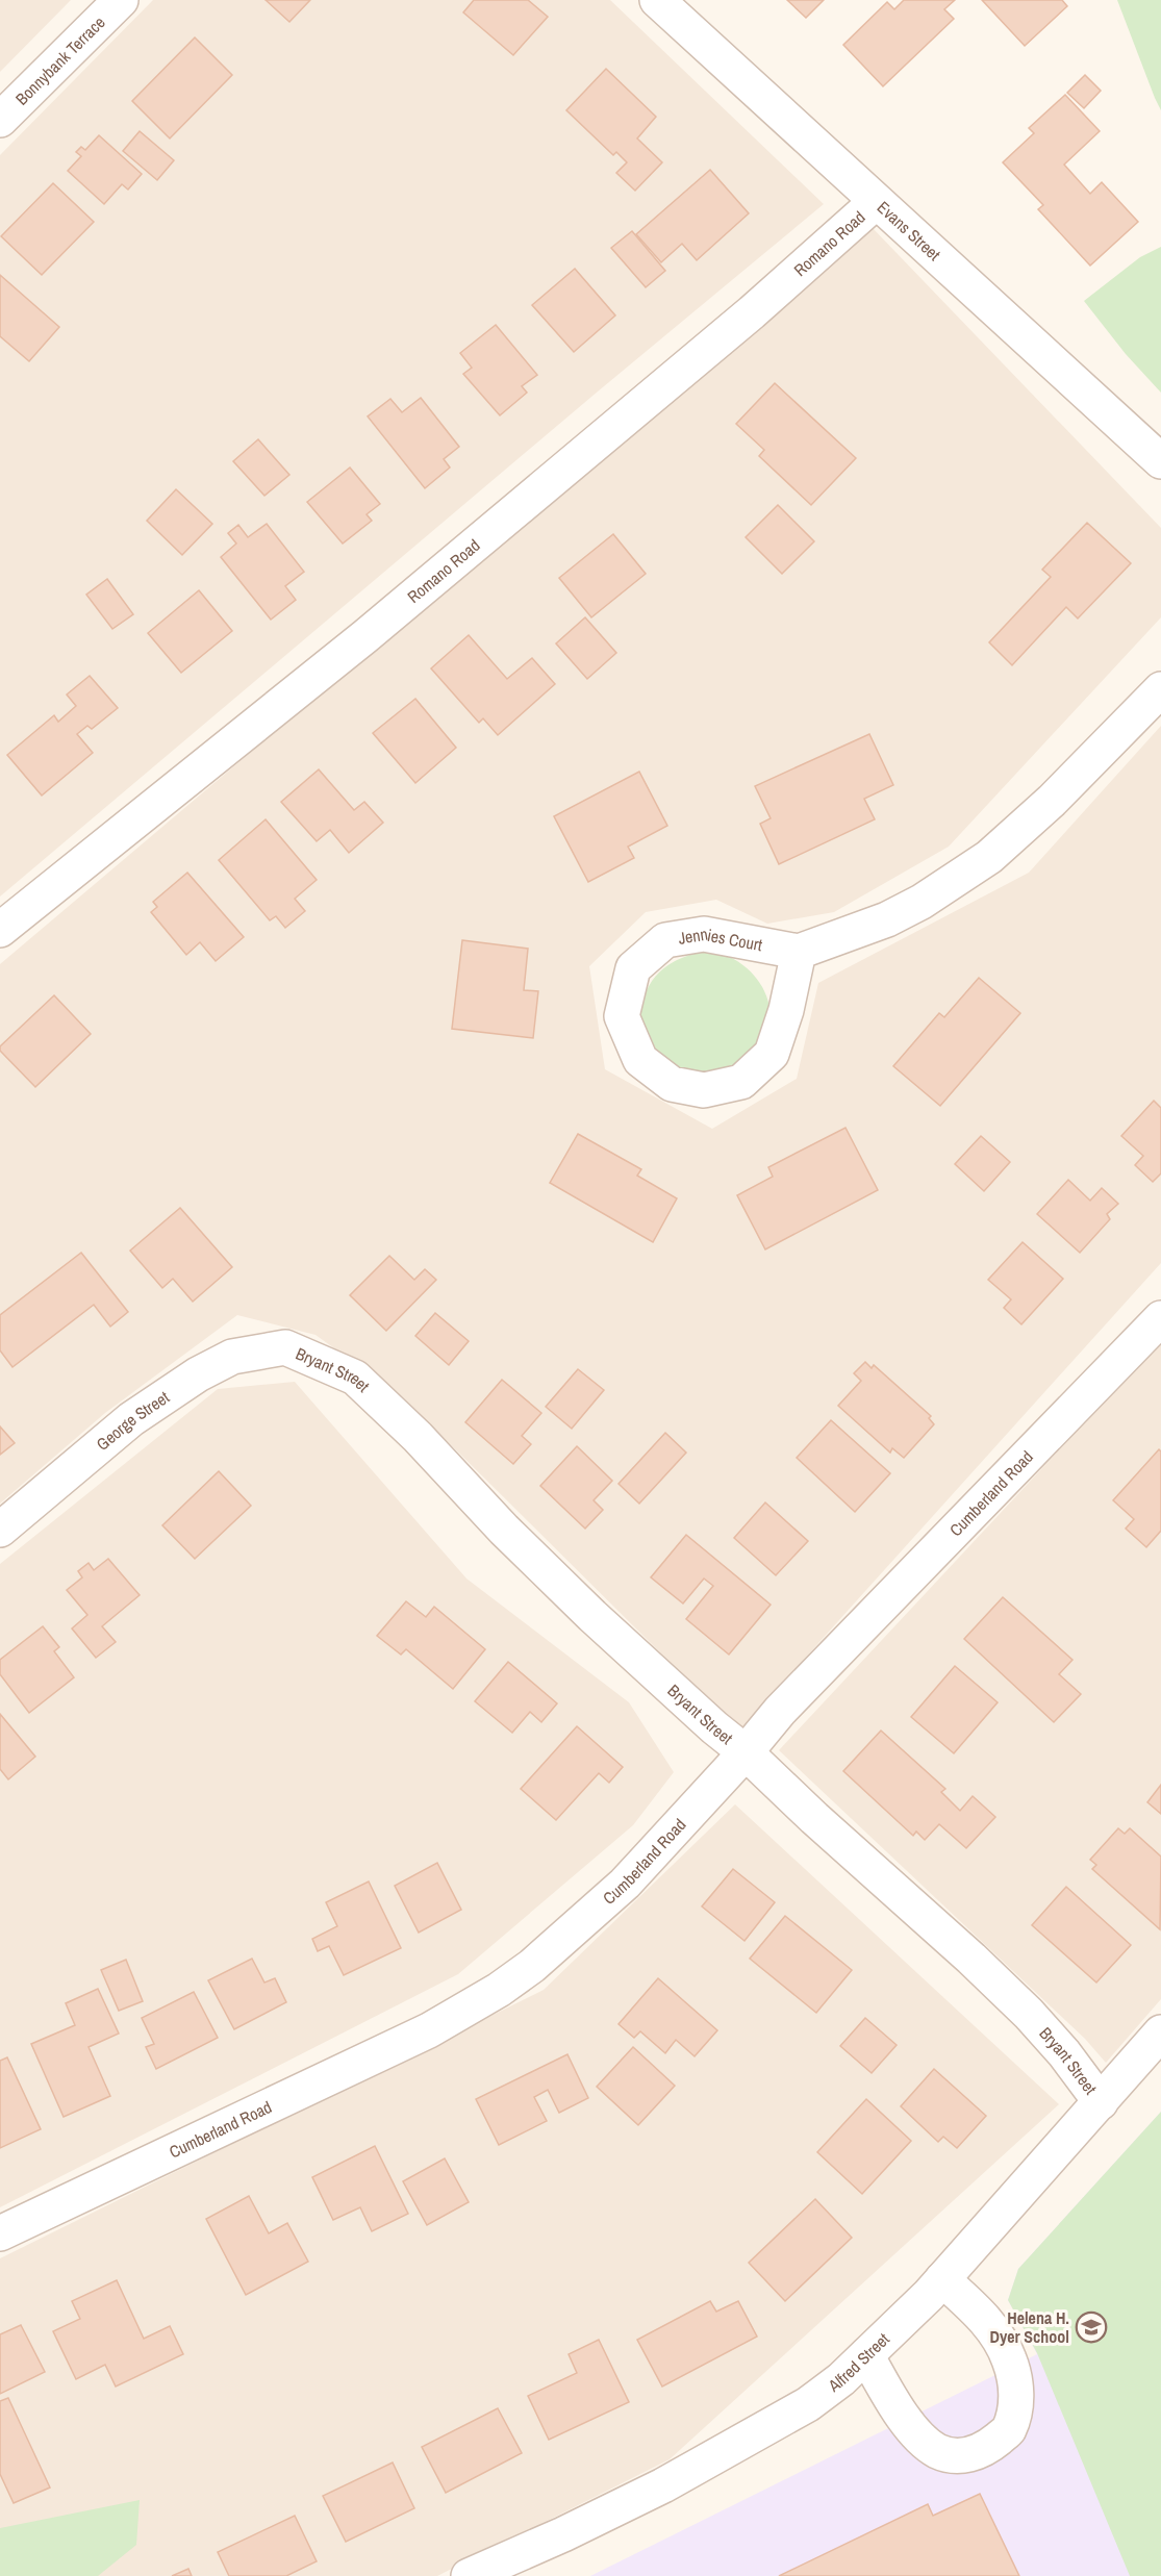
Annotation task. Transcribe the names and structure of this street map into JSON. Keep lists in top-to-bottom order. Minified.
{"streets":{"street":["Bonnybank Terrace","Evans Street","Romano Road","Jennies Court","Bryant Street","George Street","Cumberland Road","Alfred Street"]},"crossings":[["Evans Street","Romano Road"],["Bryant Street","George Street"],["Bryant Street","Cumberland Road"],["Bryant Street","Alfred Street"]],"places":{"school or university":["Helena H. Dyer School"]}}
